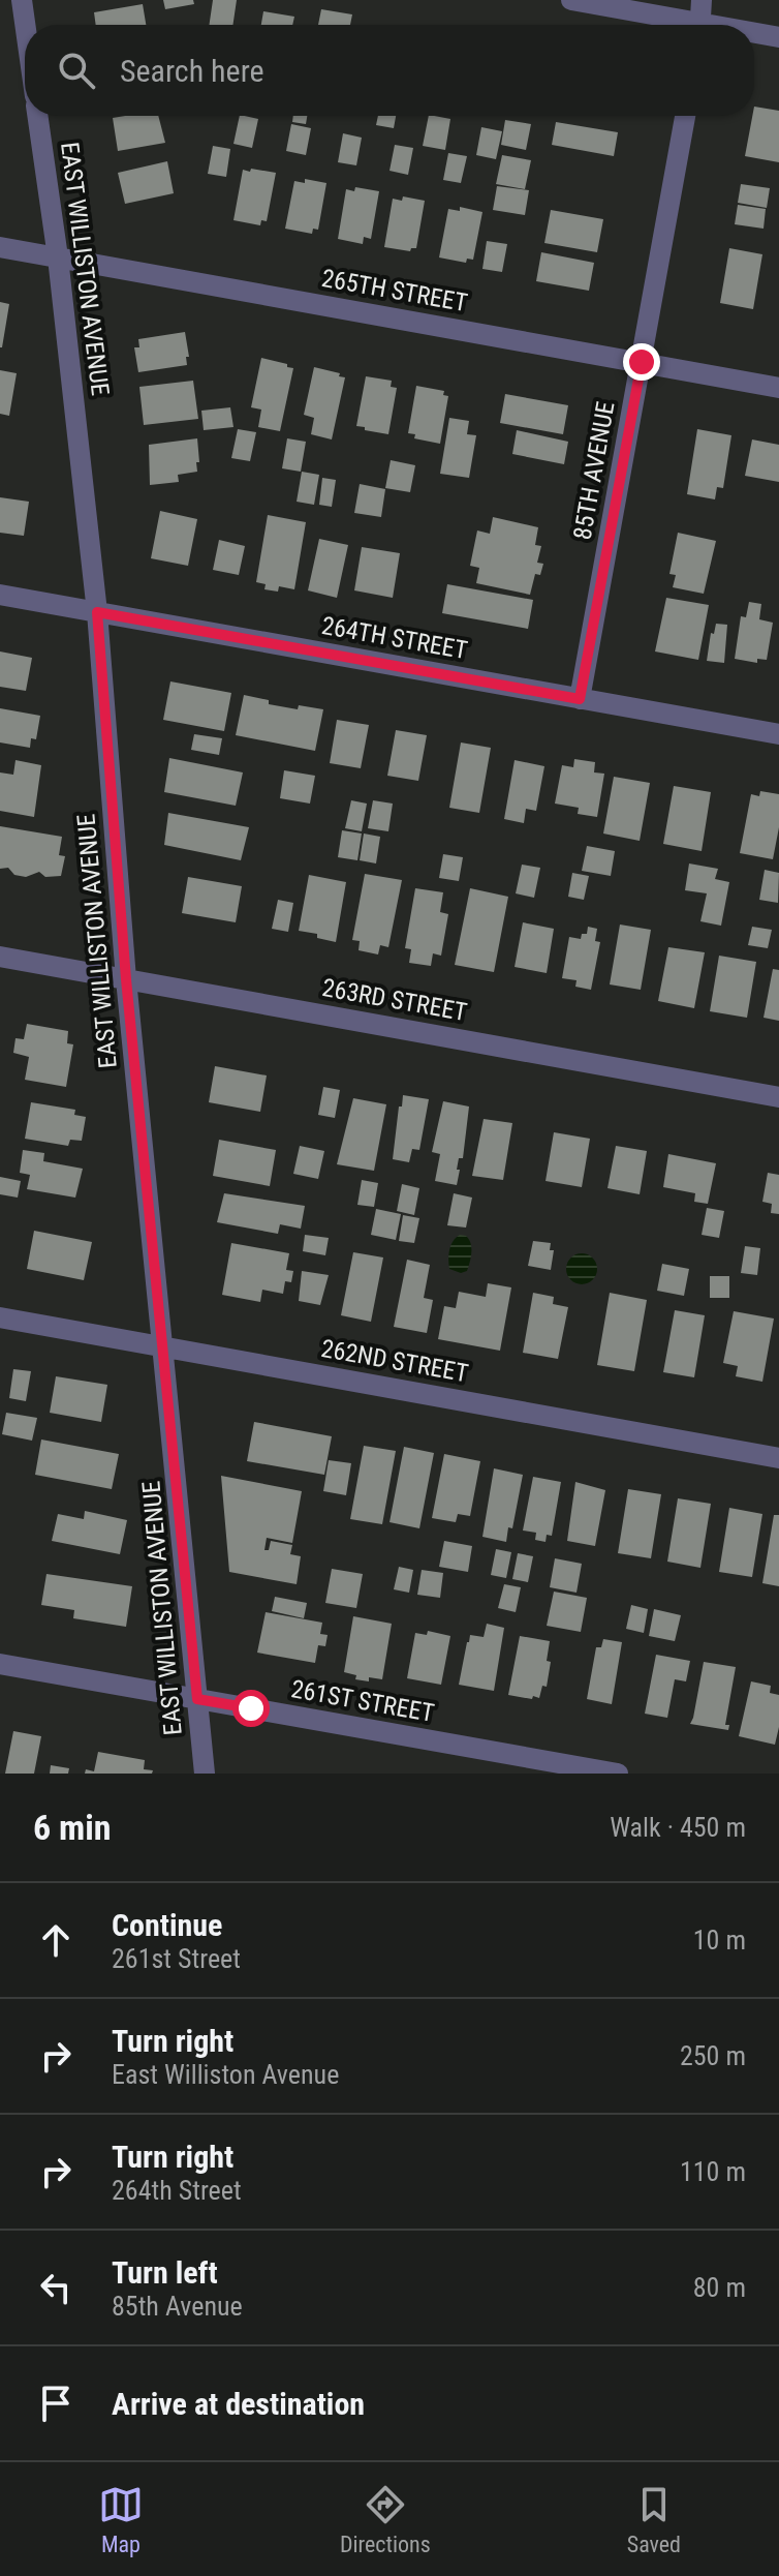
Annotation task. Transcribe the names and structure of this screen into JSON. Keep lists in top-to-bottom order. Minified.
{"streets":{"street":["EAST WILLISTON AVENUE","265TH STREET","85TH AVENUE","264TH STREET","263RD STREET","262ND STREET","261ST STREET"]},"crossings":[["EAST WILLISTON AVENUE","265TH STREET"],["EAST WILLISTON AVENUE","264TH STREET"],["EAST WILLISTON AVENUE","263RD STREET"],["EAST WILLISTON AVENUE","262ND STREET"],["EAST WILLISTON AVENUE","261ST STREET"],["265TH STREET","85TH AVENUE"],["85TH AVENUE","264TH STREET"]],"page":{"search":"Search here","heading":["6 min","Walk · 450 m"],"list":[["Continue","261st Street","10 m"],["Turn right","East Williston Avenue","250 m"],["Turn right","264th Street","110 m"],["Turn left","85th Avenue","80 m"],"Arrive at destination"],"nav":["Map","Directions","Saved"]}}
